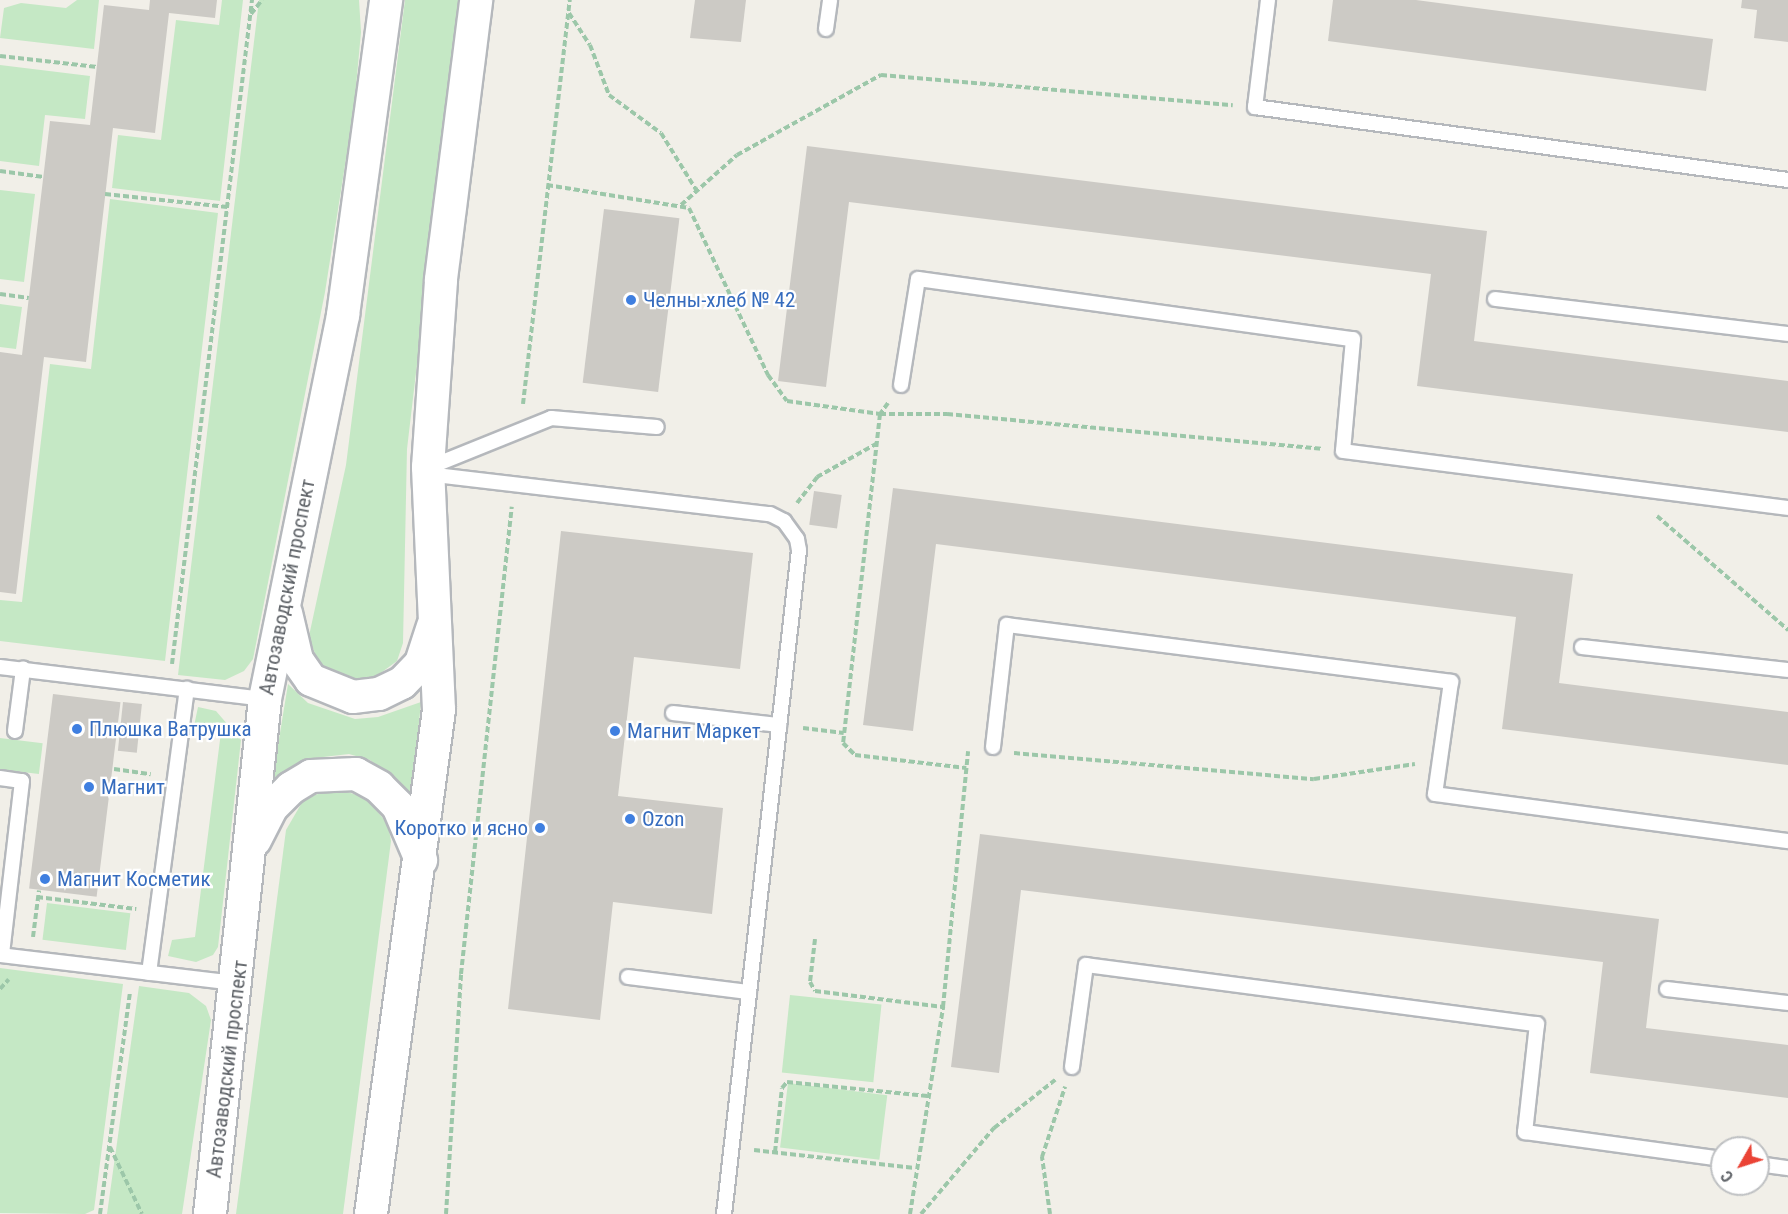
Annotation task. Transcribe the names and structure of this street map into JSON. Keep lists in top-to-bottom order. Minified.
{"streets":{"street":["Автозаводский проспект"]},"places":["Челны-хлеб № 42","Плюшка Ватрушка","Магнит Маркет","Магнит","Ozon","Коротко и ясно","Магнит Косметик"],"north":"bottom left"}
